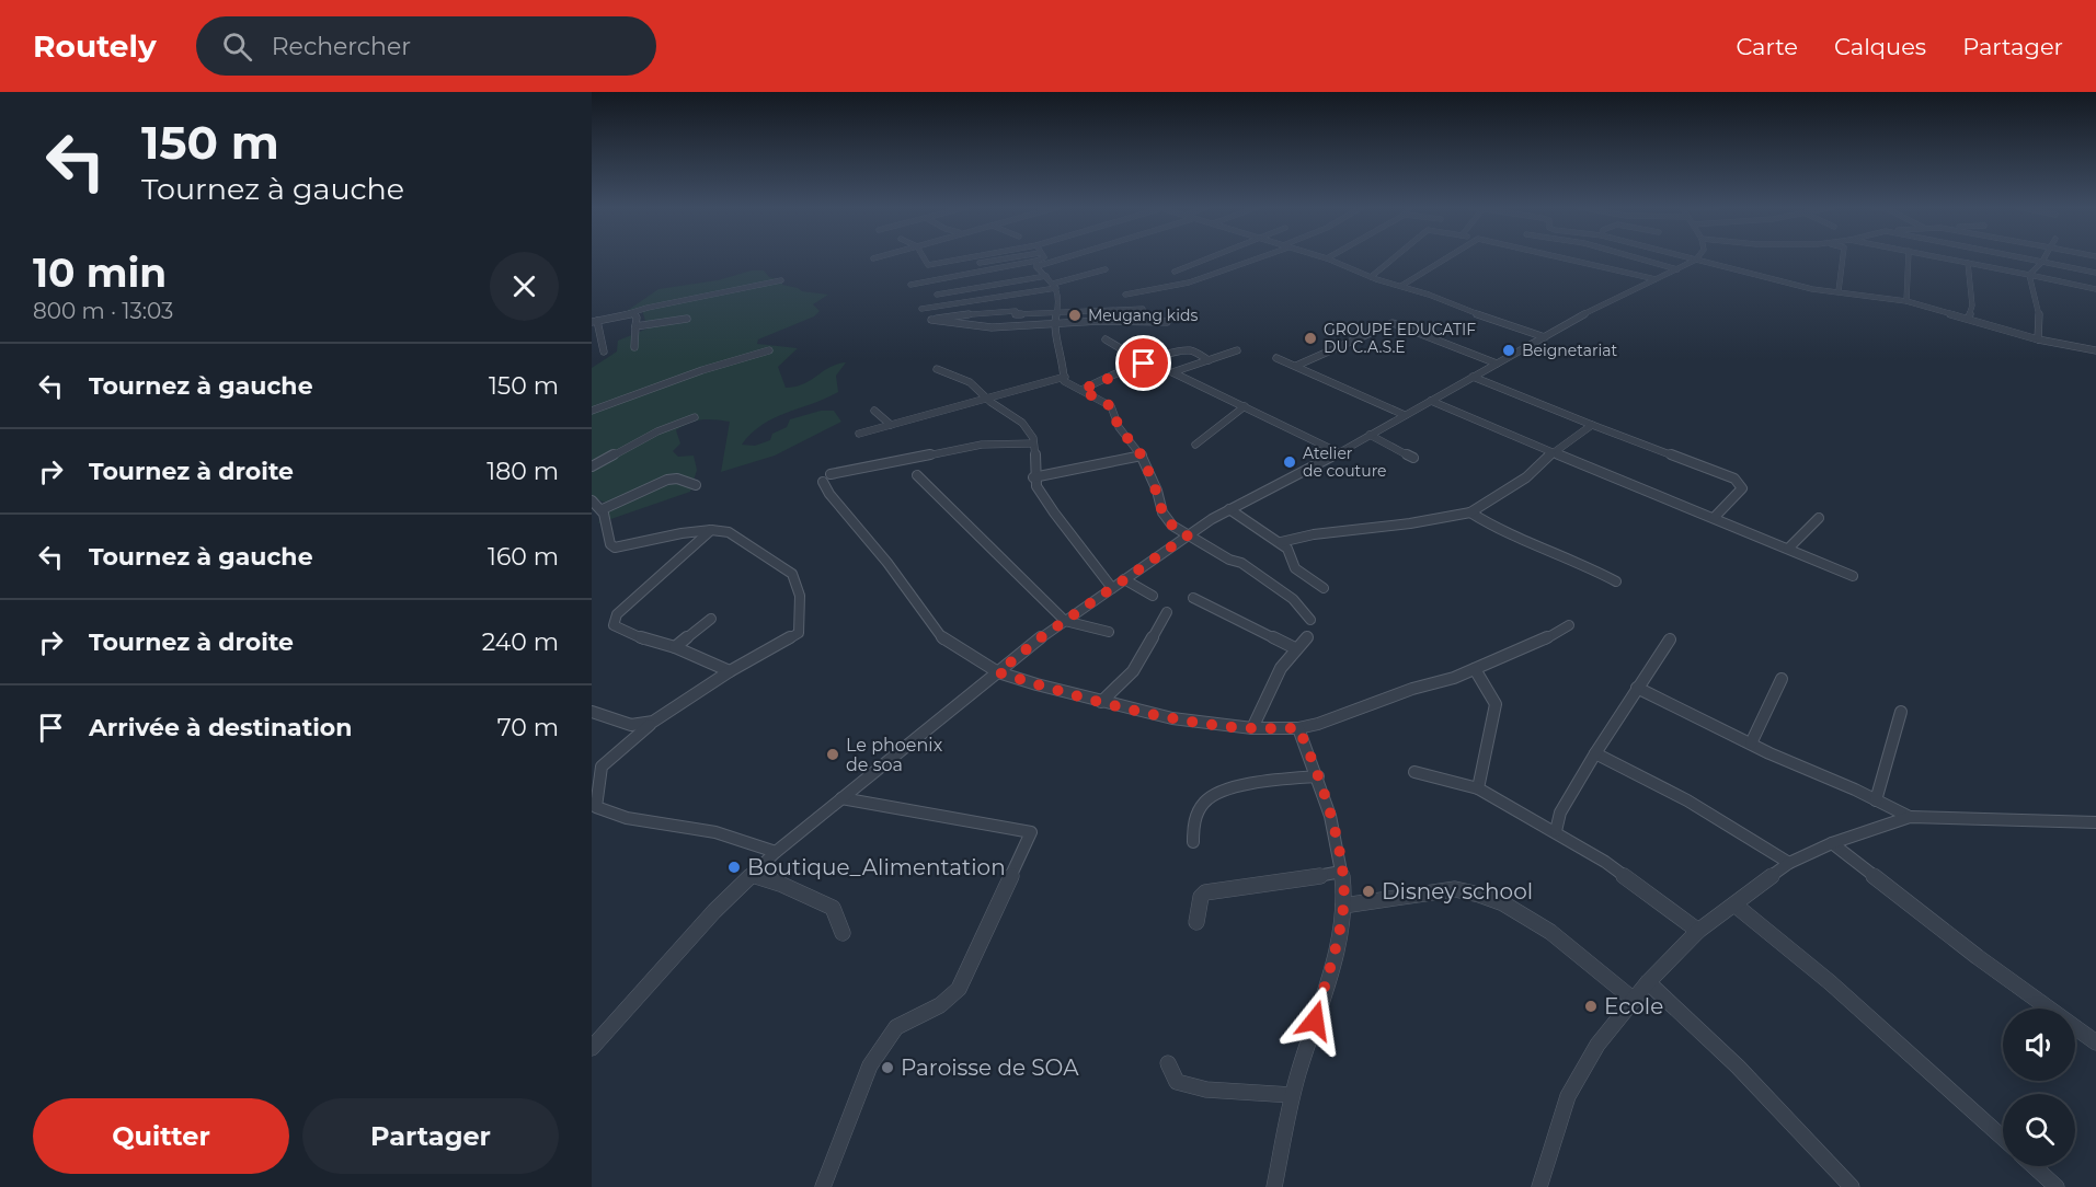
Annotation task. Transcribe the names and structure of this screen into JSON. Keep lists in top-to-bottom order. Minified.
{"places":["Meugang kids","GROUPE EDUCATIF DU C.A.S.E","Beignetariat","Atelier de couture","Le phoenix de soa","Boutique_Alimentation","Disney school","Ecole","Paroisse de SOA"],"page":{"header":"Routely","search":"Rechercher","nav":["Carte","Calques","Partager"],"turn":["150 m","Tournez à gauche"],"heading":["10 min","800 m · 13:03"],"list":[{"name":"Tournez à gauche","value":"150 m"},{"name":"Tournez à droite","value":"180 m"},{"name":"Tournez à gauche","value":"160 m"},{"name":"Tournez à droite","value":"240 m"},{"name":"Arrivée à destination","value":"70 m"}],"buttons":["Quitter","Partager"]}}
